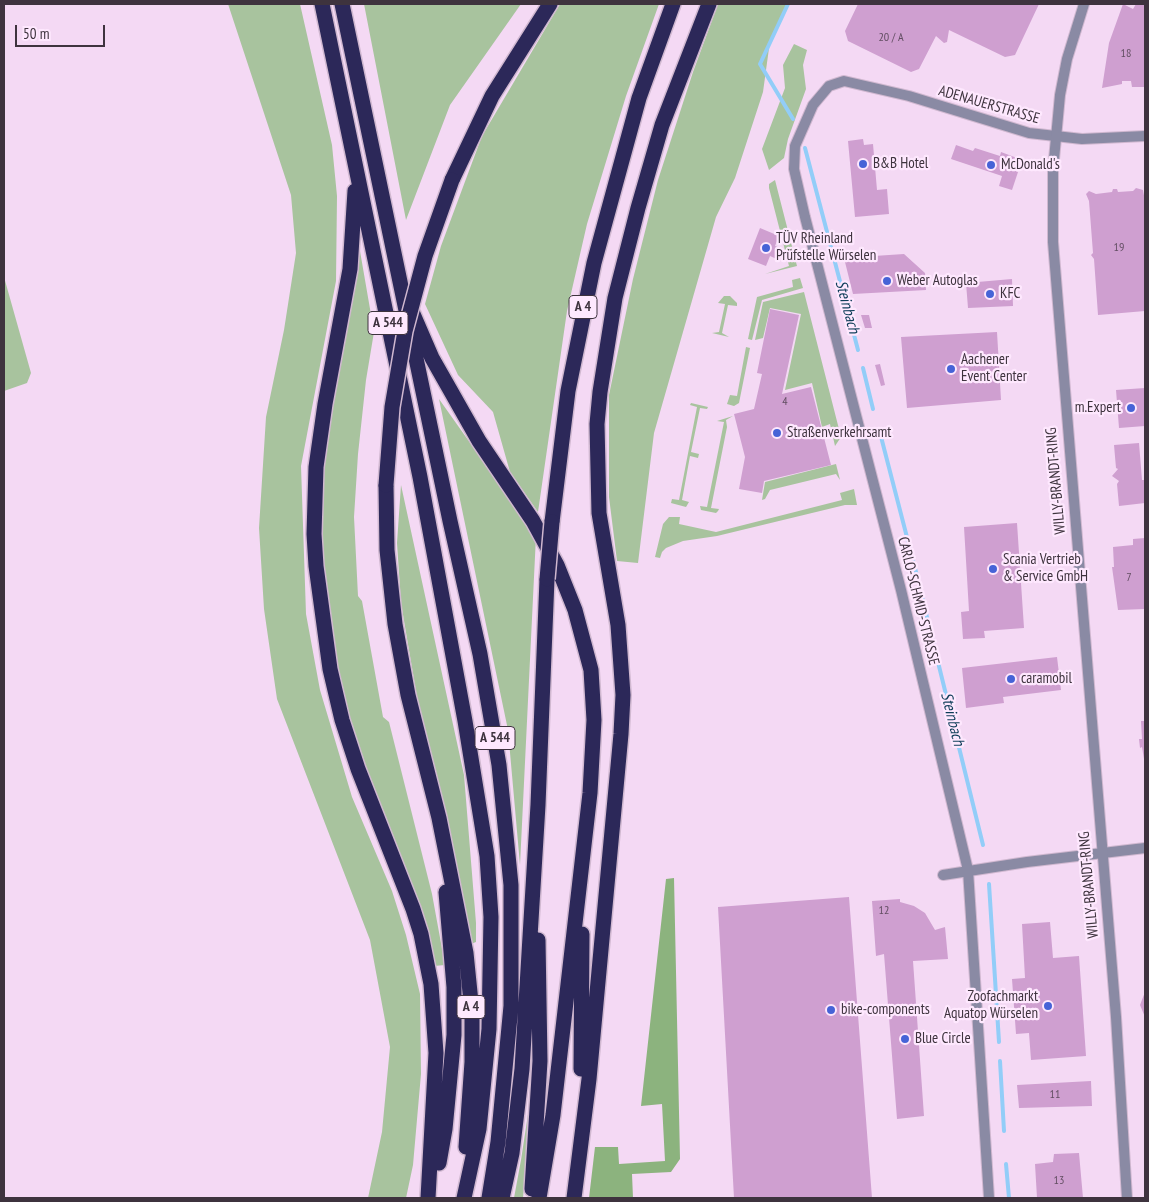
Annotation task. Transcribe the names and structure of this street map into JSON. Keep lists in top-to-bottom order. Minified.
{"streets":{"highway":["A 4","A 544"],"street":["ADENAUERSTRASSE","WILLY-BRANDT-RING","CARLO-SCHMID-STRASSE"]},"crossings":[["ADENAUERSTRASSE","WILLY-BRANDT-RING"],["ADENAUERSTRASSE","CARLO-SCHMID-STRASSE"],["A 4","A 544"]],"water":["Steinbach"],"places":["B&B Hotel","McDonald's","TÜV Rheinland Prüfstelle Würselen","Weber Autoglas","KFC","Aachener Event Center","m.Expert","Straßenverkehrsamt","Scania Vertrieb & Service GmbH","caramobil","Zoofachmarkt Aquatop Würselen","bike-components","Blue Circle"],"house_numbers":["20 / A","18","19","4","7","12","11","13"],"scale_bar":"50 m"}
